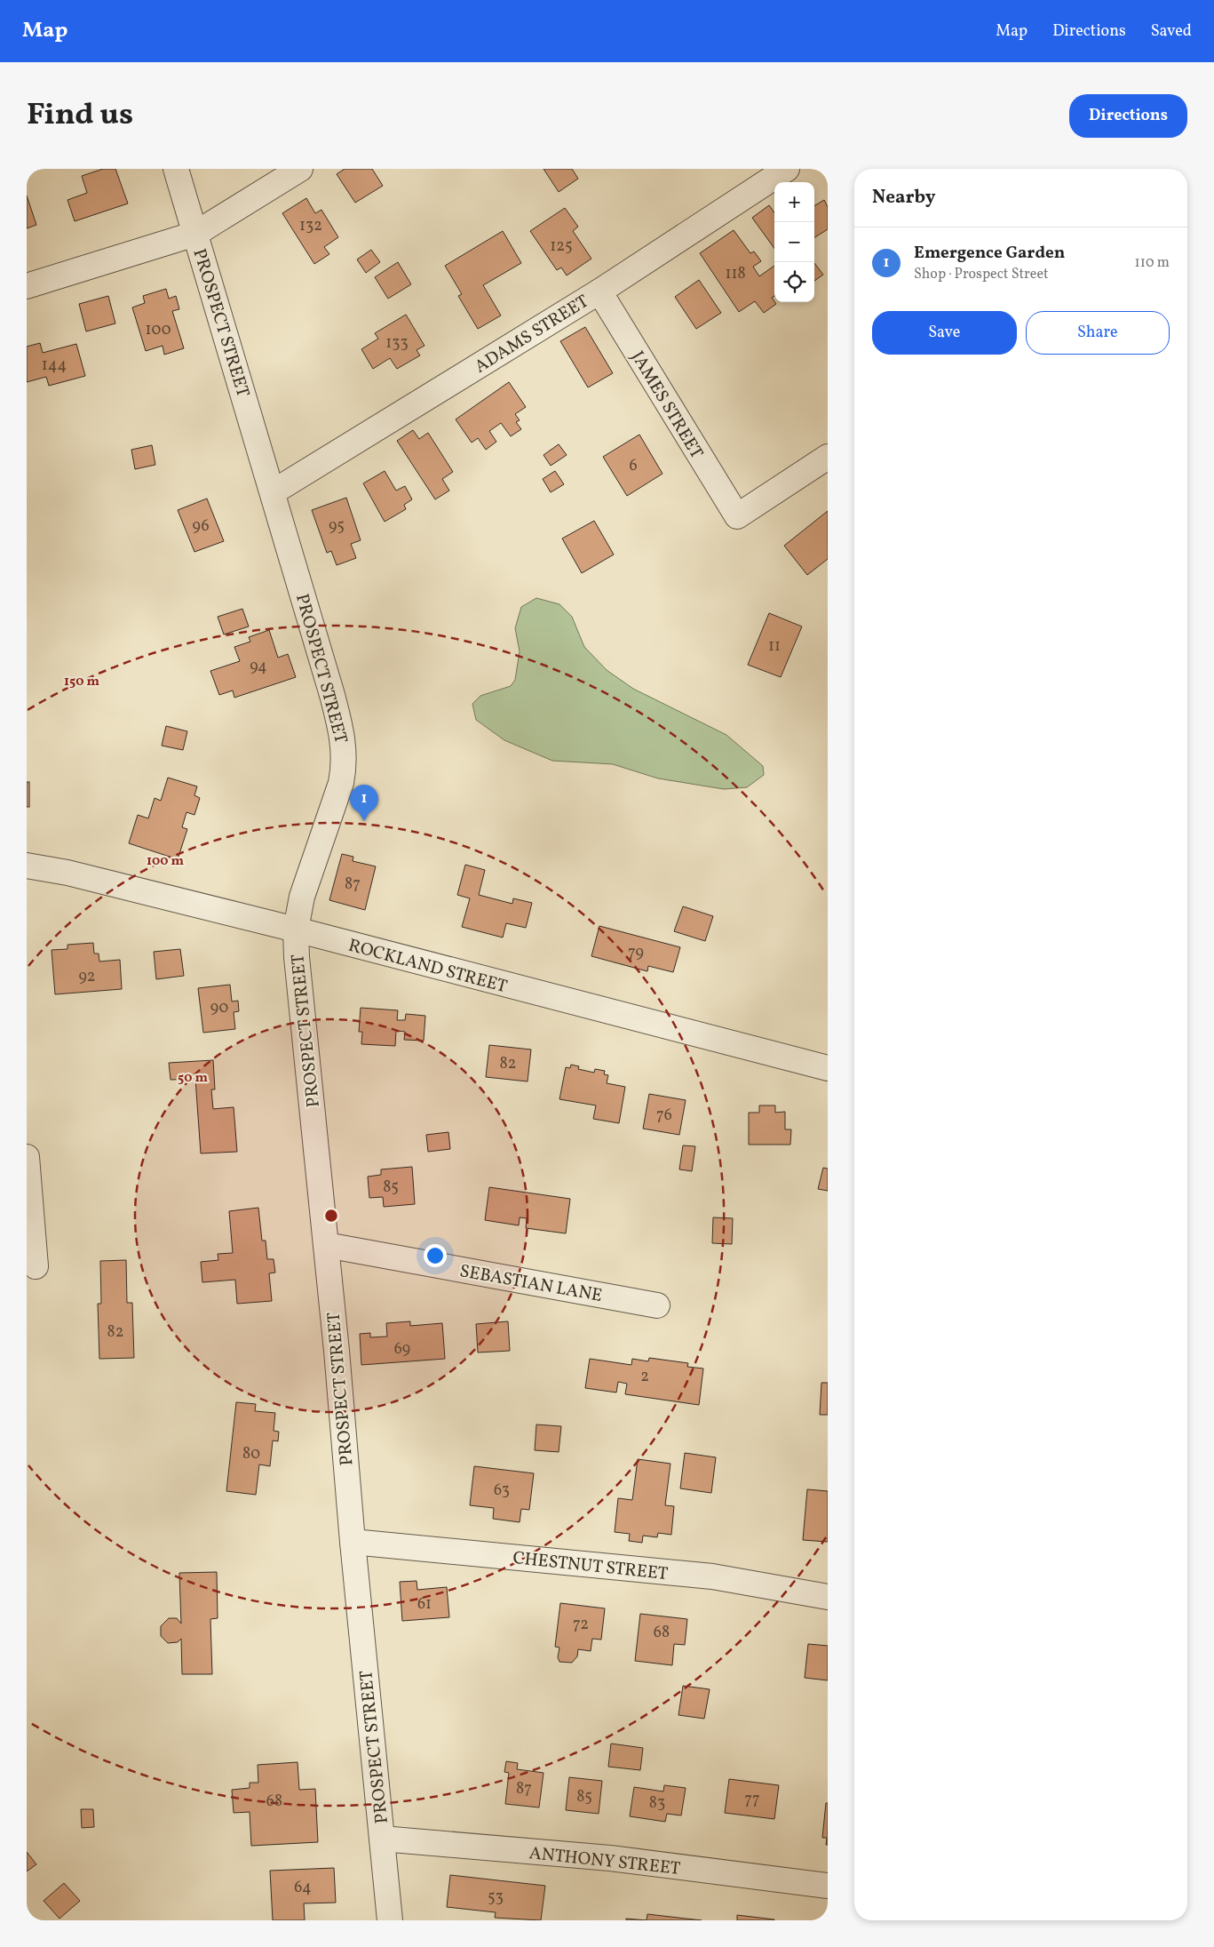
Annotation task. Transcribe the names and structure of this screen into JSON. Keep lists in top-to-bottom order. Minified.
{"streets":{"street":["PROSPECT STREET","ADAMS STREET","JAMES STREET","ROCKLAND STREET","SEBASTIAN LANE","CHESTNUT STREET","ANTHONY STREET"]},"crossings":[["PROSPECT STREET","ADAMS STREET"],["PROSPECT STREET","ROCKLAND STREET"],["PROSPECT STREET","SEBASTIAN LANE"],["PROSPECT STREET","CHESTNUT STREET"],["PROSPECT STREET","ANTHONY STREET"],["ADAMS STREET","JAMES STREET"]],"house_numbers":["132","125","118","100","133","144","6","96","95","11","94","87","79","92","90","82","76","85","82","69","2","80","63","61","72","68","87","85","77","68","83","64","53"],"page":{"header":"Map","nav":["Map","Directions","Saved"],"title":"Find us","buttons":["Directions",["Save","Share"]],"heading":"Nearby","map_buttons":["+","−"],"list":[{"mark":"1","name":"Emergence Garden","note":"Shop · Prospect Street","value":"110 m"}],"pins":"1"},"rings":["150 m","100 m","50 m"]}
